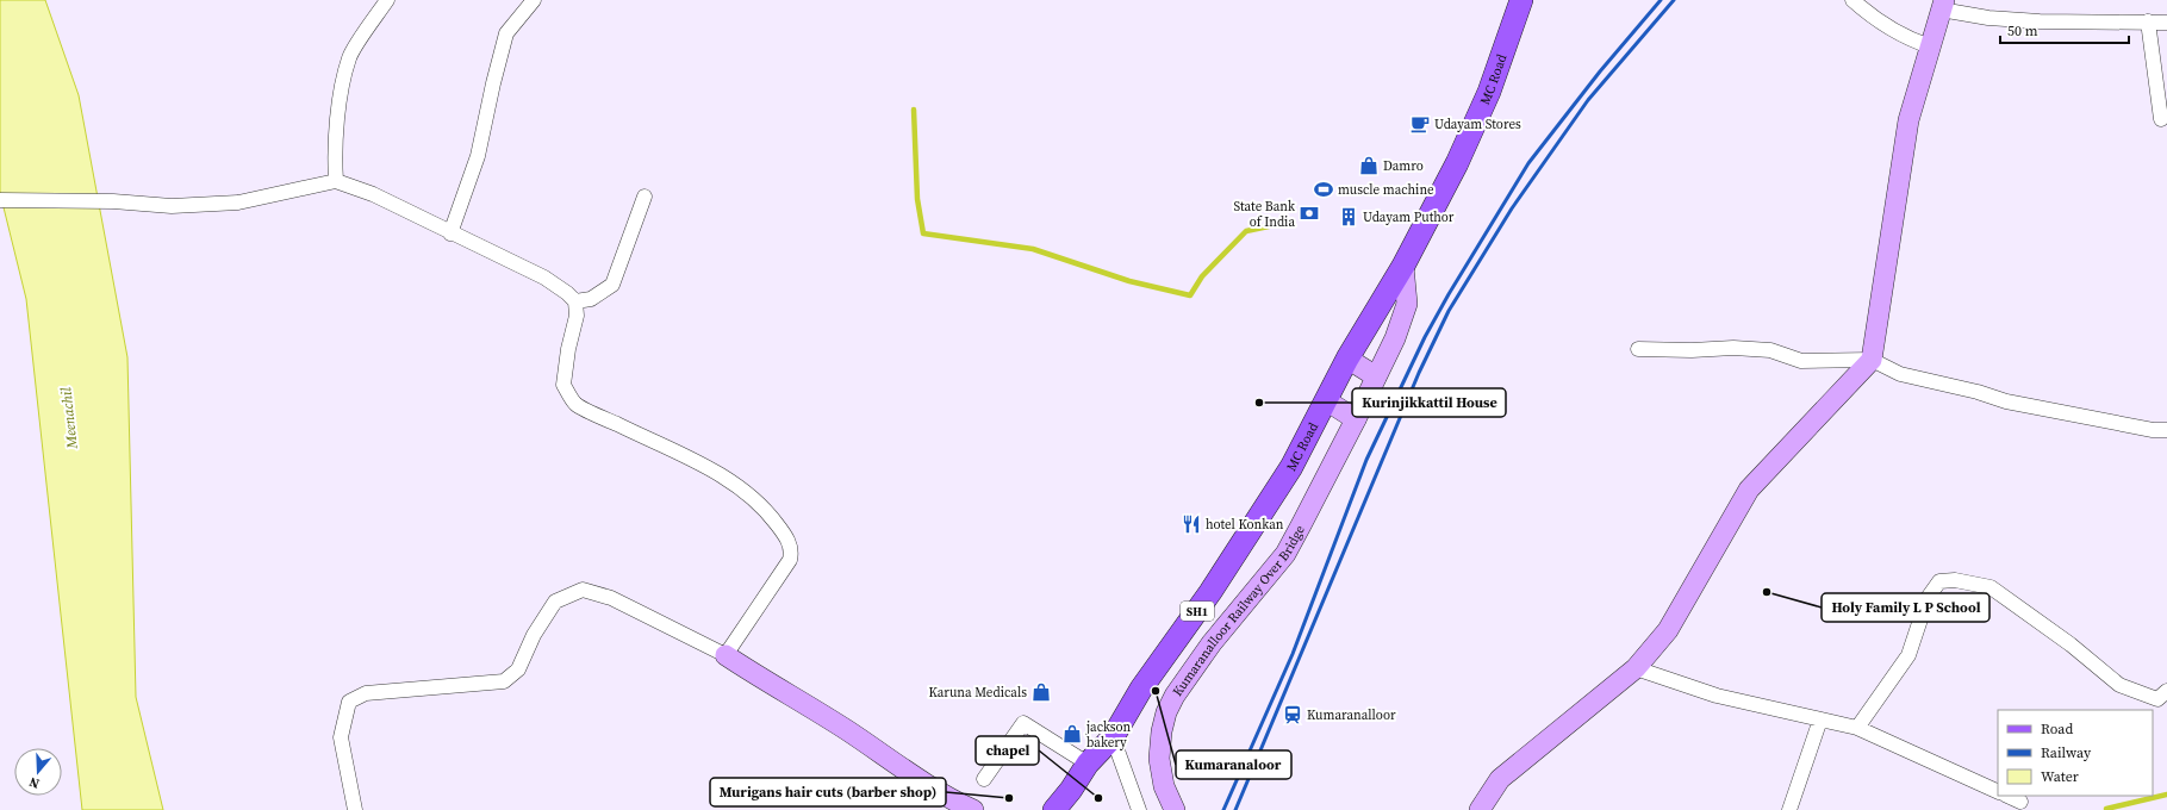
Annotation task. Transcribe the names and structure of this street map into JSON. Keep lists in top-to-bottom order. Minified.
{"streets":{"main road":["MC Road","SH1"],"street":["Kumaranalloor Railway Over Bridge"]},"crossings":[["MC Road","Kumaranalloor Railway Over Bridge"]],"water":["Meenachil"],"places":{"cafe":["Udayam Stores"],"shop":["Damro","Karuna Medicals","jackson bakery"],"sports":["muscle machine"],"bank":["State Bank of India"],"building":["Udayam Puthor"],"other":["Kurinjikkattil House","Holy Family L P School","Kumaranaloor","Murigans hair cuts (barber shop)","chapel"],"restaurant":["hotel Konkan"],"station":["Kumaranalloor"]},"legend":["Road","Railway","Water"],"scale_bar":"50 m","north":"bottom"}
